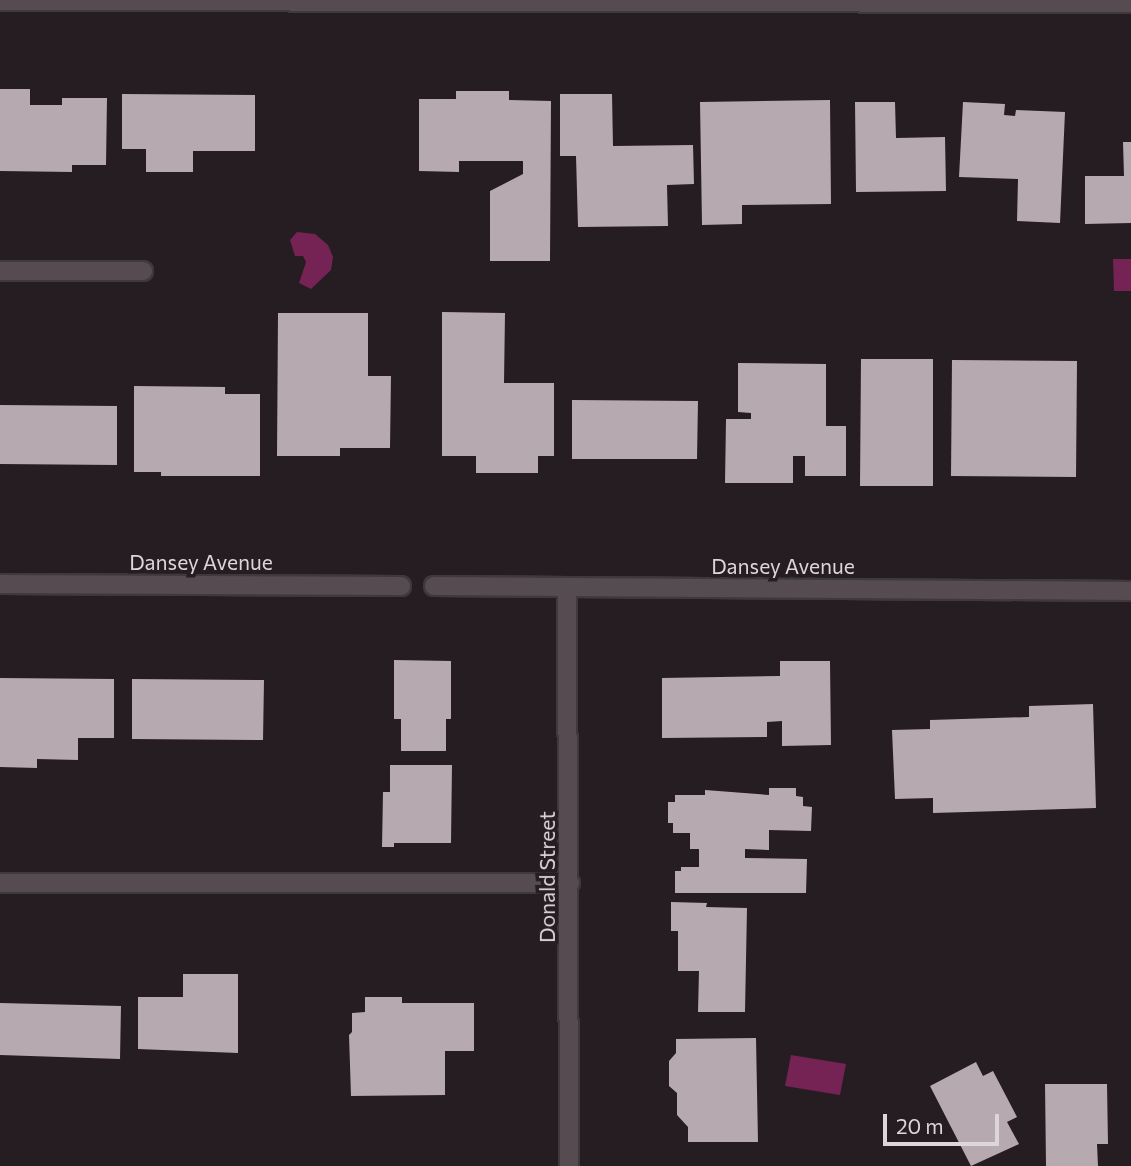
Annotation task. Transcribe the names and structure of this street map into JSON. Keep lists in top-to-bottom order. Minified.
{"streets":{"street":["Dansey Avenue","Donald Street"]},"crossings":[["Dansey Avenue","Donald Street"]],"scale_bar":"20 m"}
